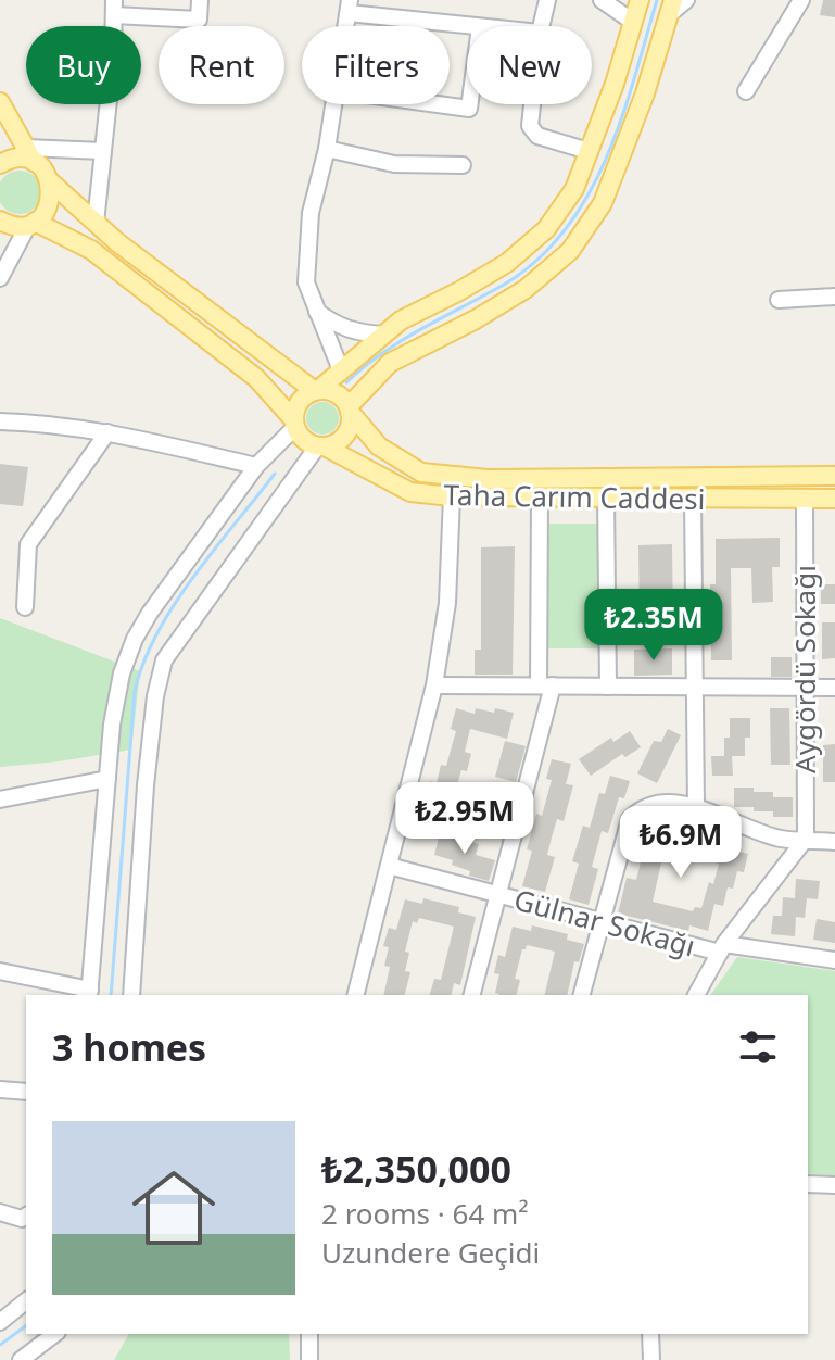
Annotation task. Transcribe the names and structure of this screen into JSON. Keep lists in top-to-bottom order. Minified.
{"streets":{"main road":["Taha Carım Caddesi"],"street":["Aygördü Sokağı","Gülnar Sokağı"]},"crossings":[["Taha Carım Caddesi","Aygördü Sokağı"]],"page":{"chip":["Buy","Rent","Filters","New"],"price":["₺2.35M","₺2.95M","₺6.9M"],"heading":"3 homes","list":[{"name":"₺2,350,000","note":"2 rooms · 64 m² · Uzundere Geçidi"}]}}
